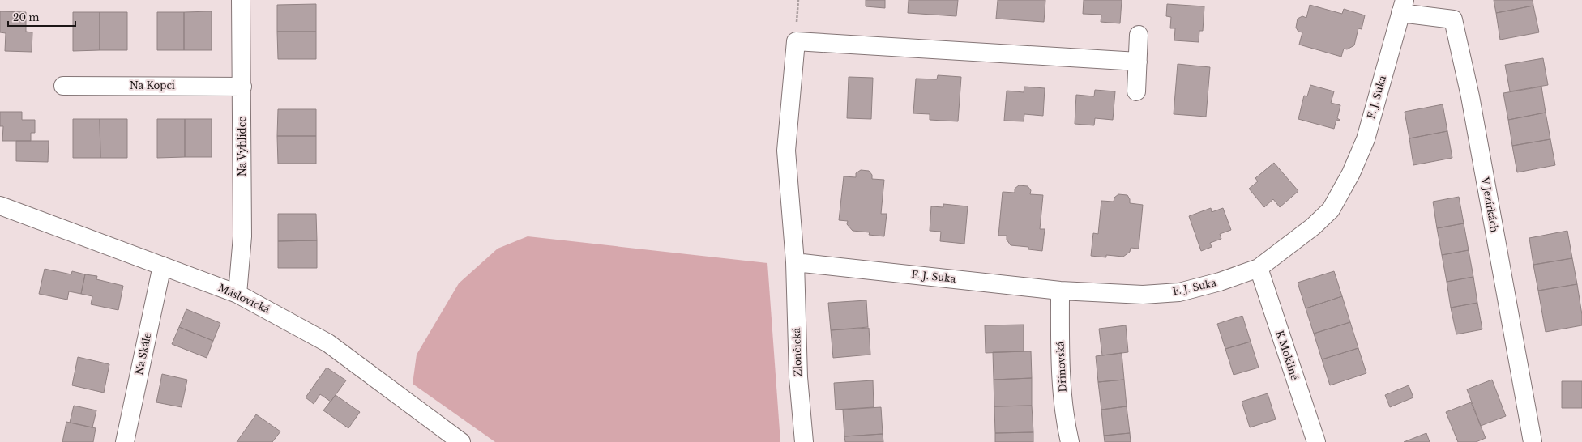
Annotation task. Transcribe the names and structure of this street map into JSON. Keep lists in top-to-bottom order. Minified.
{"streets":{"street":["Na Kopci","F. J. Suka","Na Vyhlídce","V Jezírkách","Máslovická","Zlončická","Na Skále","K Moklině","Dřínovská"]},"crossings":[["Na Kopci","Na Vyhlídce"],["F. J. Suka","V Jezírkách"],["F. J. Suka","Zlončická"],["F. J. Suka","K Moklině"],["F. J. Suka","Dřínovská"],["Na Vyhlídce","Máslovická"],["Máslovická","Na Skále"]],"scale_bar":"20 m"}
